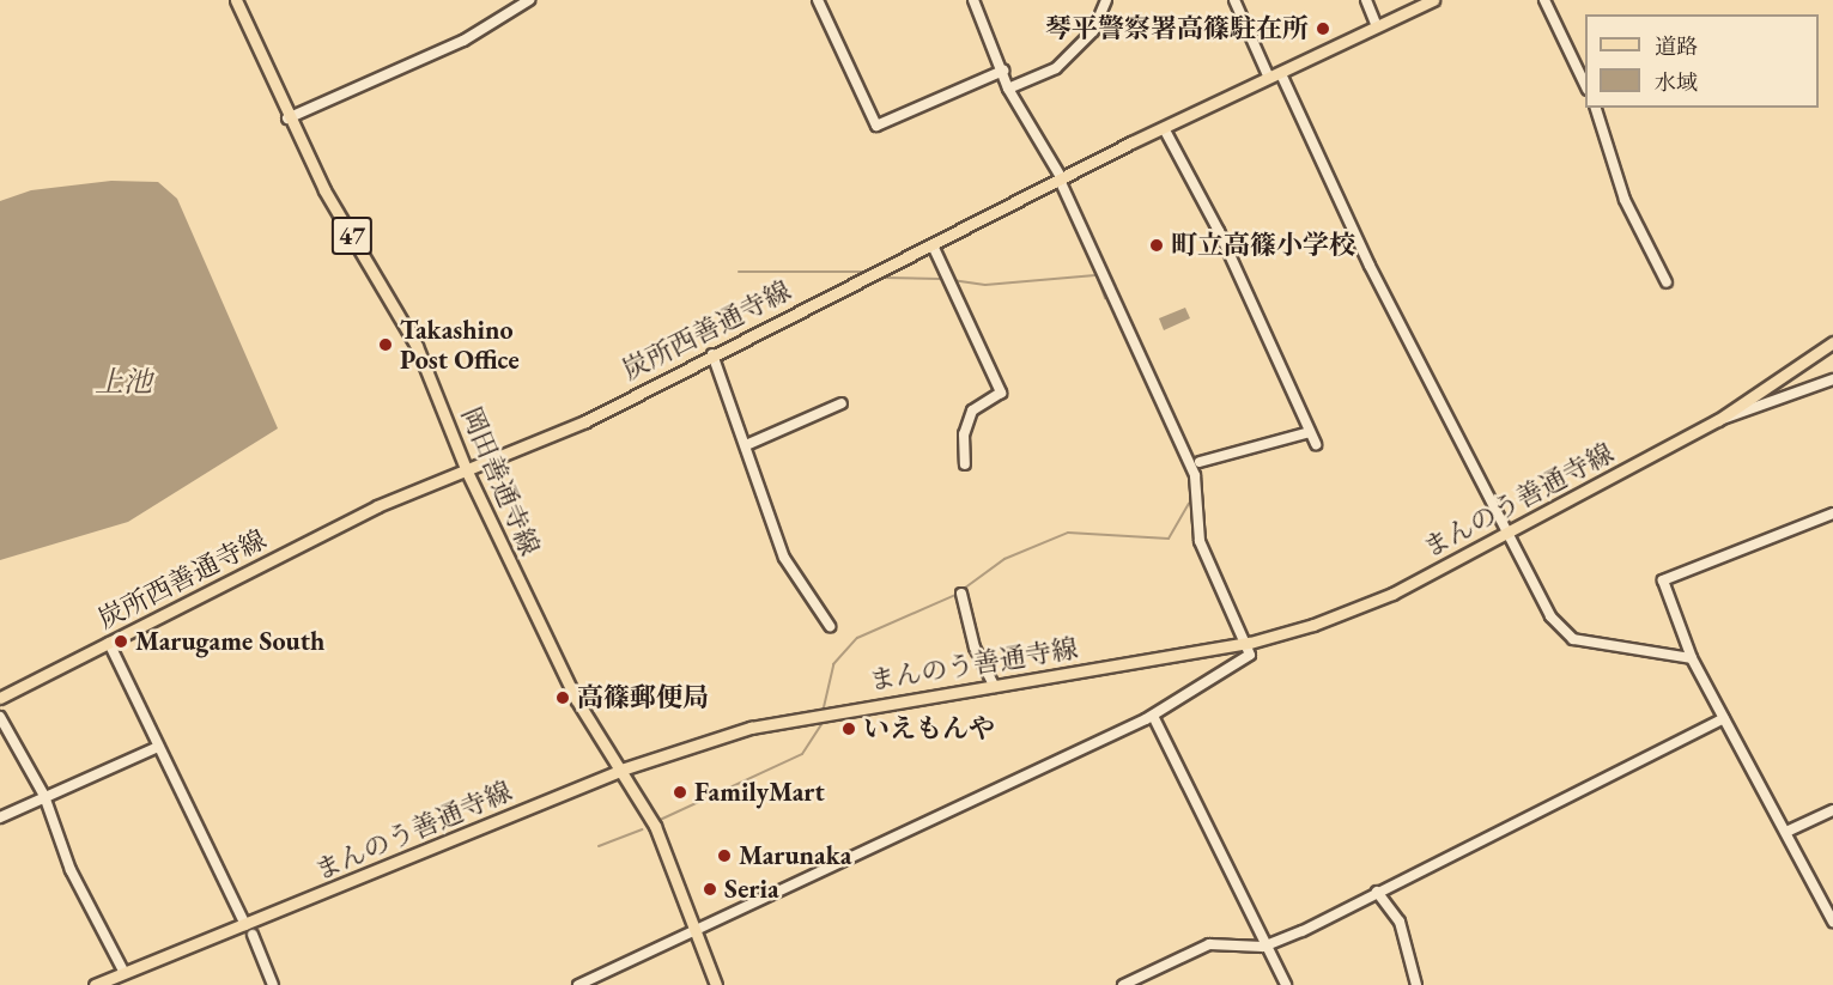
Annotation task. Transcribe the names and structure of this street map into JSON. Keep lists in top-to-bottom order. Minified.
{"streets":{"main road":["47","炭所西善通寺線","岡田善通寺線","まんのう善通寺線"]},"crossings":[["炭所西善通寺線","岡田善通寺線"],["岡田善通寺線","まんのう善通寺線"]],"water":["上池"],"places":["琴平警察署高篠駐在所","町立高篠小学校","Takashino Post Office","Marugame South","高篠郵便局","いえもんや","FamilyMart","Marunaka","Seria"],"legend":["道路","水域"]}
